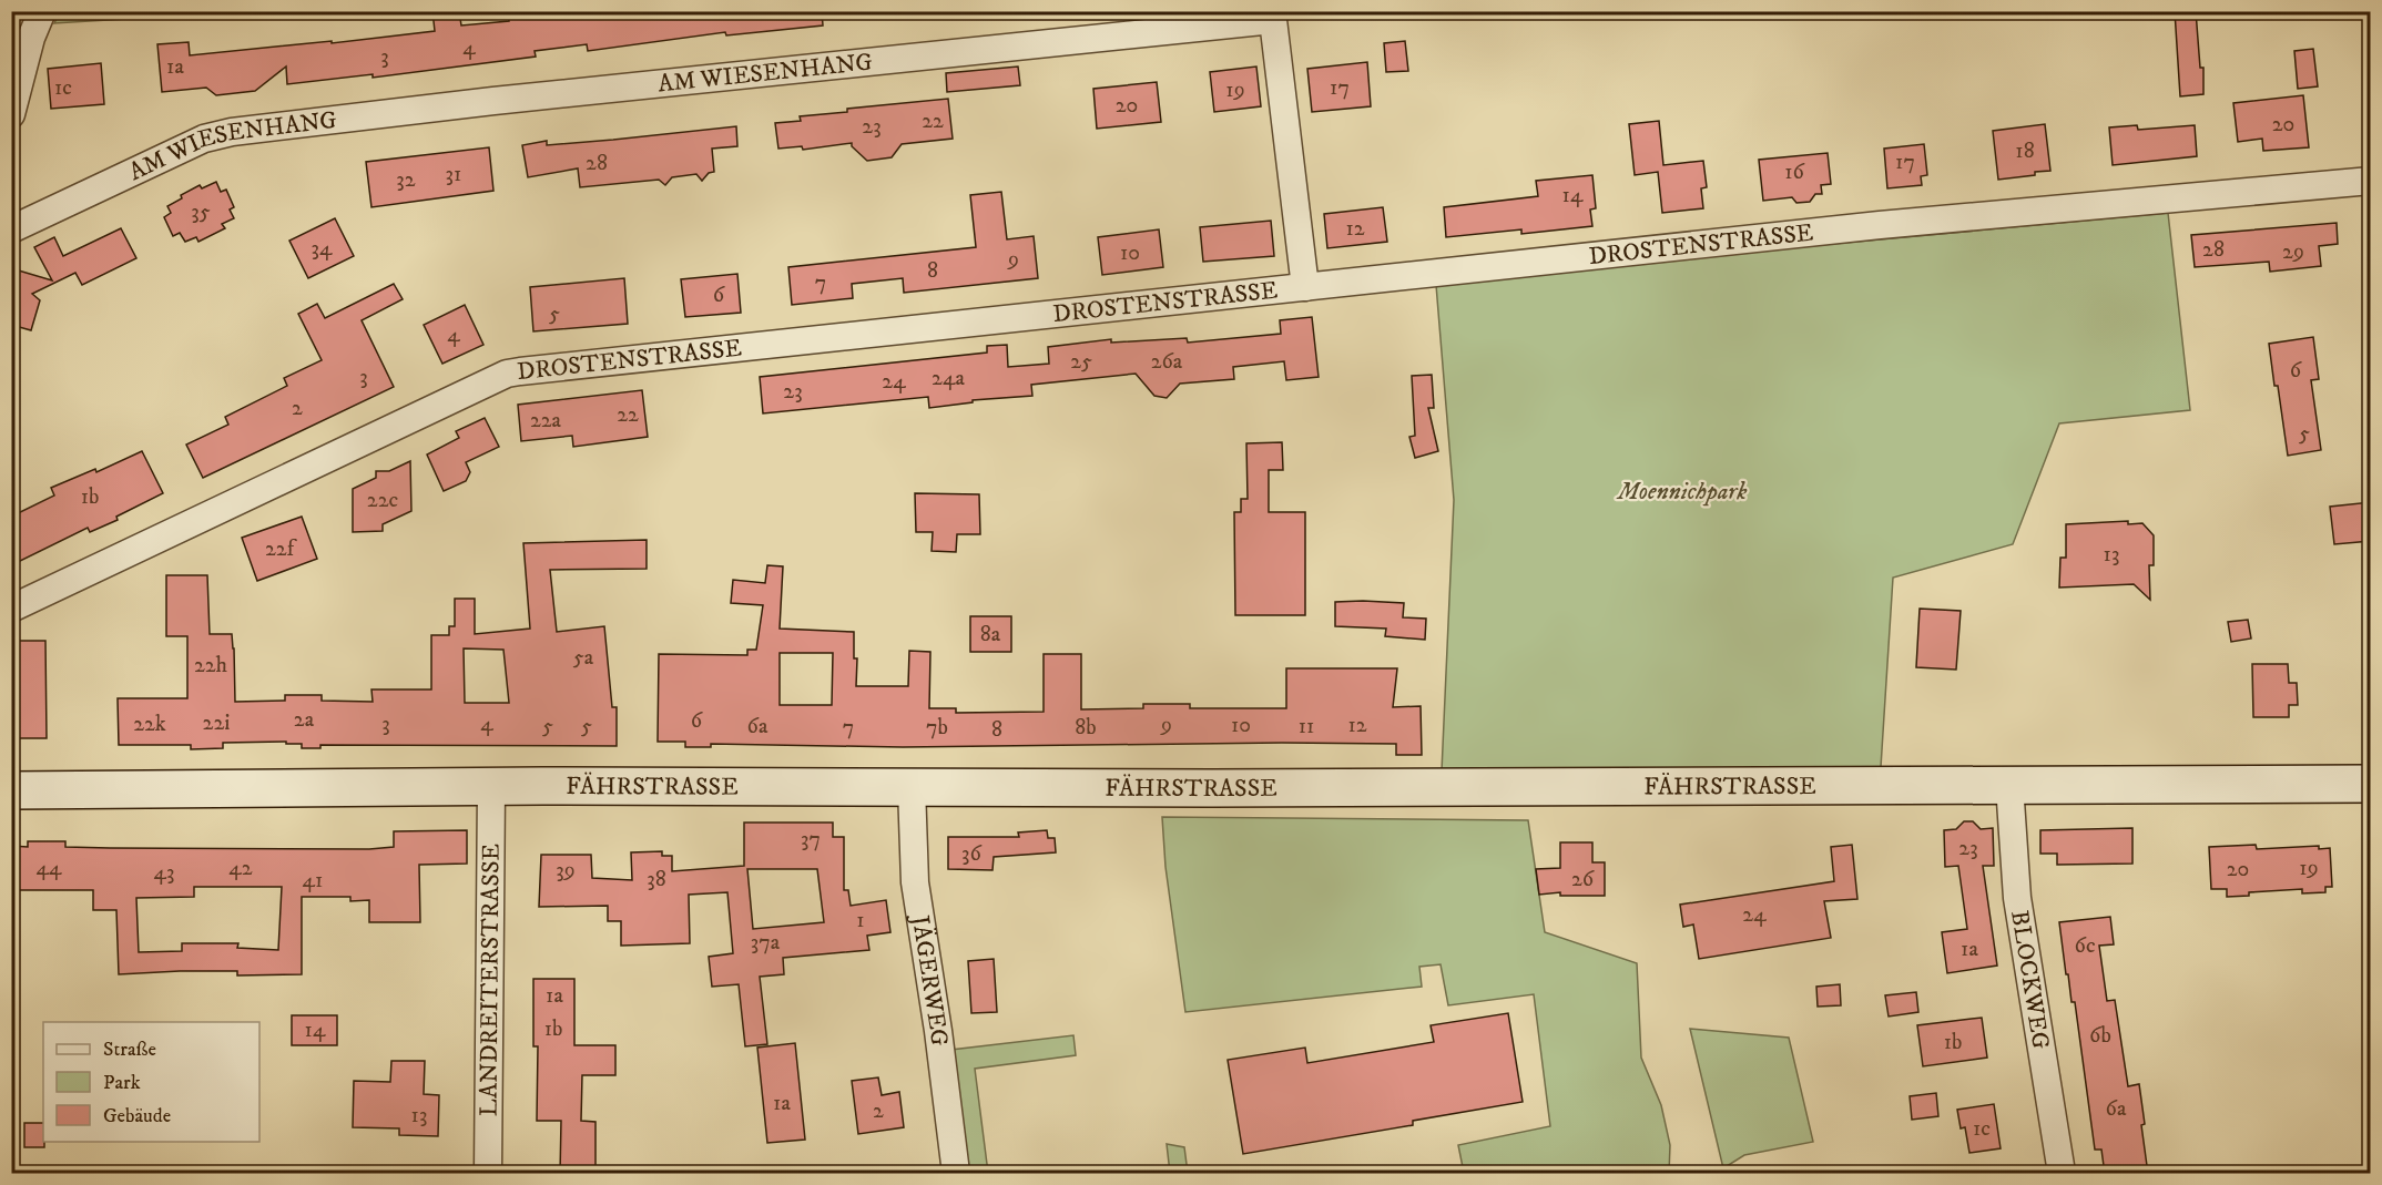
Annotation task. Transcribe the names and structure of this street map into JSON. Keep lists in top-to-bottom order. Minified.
{"streets":{"street":["AM WIESENHANG","DROSTENSTRASSE","FÄHRSTRASSE","LANDREITERSTRASSE","BLOCKWEG","JÄGERWEG"]},"crossings":[["AM WIESENHANG","DROSTENSTRASSE"],["FÄHRSTRASSE","LANDREITERSTRASSE"],["FÄHRSTRASSE","BLOCKWEG"],["FÄHRSTRASSE","JÄGERWEG"]],"parks":["Moennichpark"],"house_numbers":["4","3","1a","1c","17","19","20","22","20","23","18","17","28","16","31","32","14","35","12","34","28","29","10","9","8","7","6","5","4","25","26a","6","3","24a","24","23","2","22","22a","5","1b","22c","22f","13","8a","5a","22h","2a","6","22i","22k","3","4","9","10","12","5","5","6a","11","7","7b","8b","8","37","23","36","44","42","19","20","39","43","38","26","41","24","1","37a","6c","1a","1a","1b","14","6b","1b","1a","6a","2","13","1c"],"legend":["Straße","Park","Gebäude"]}
